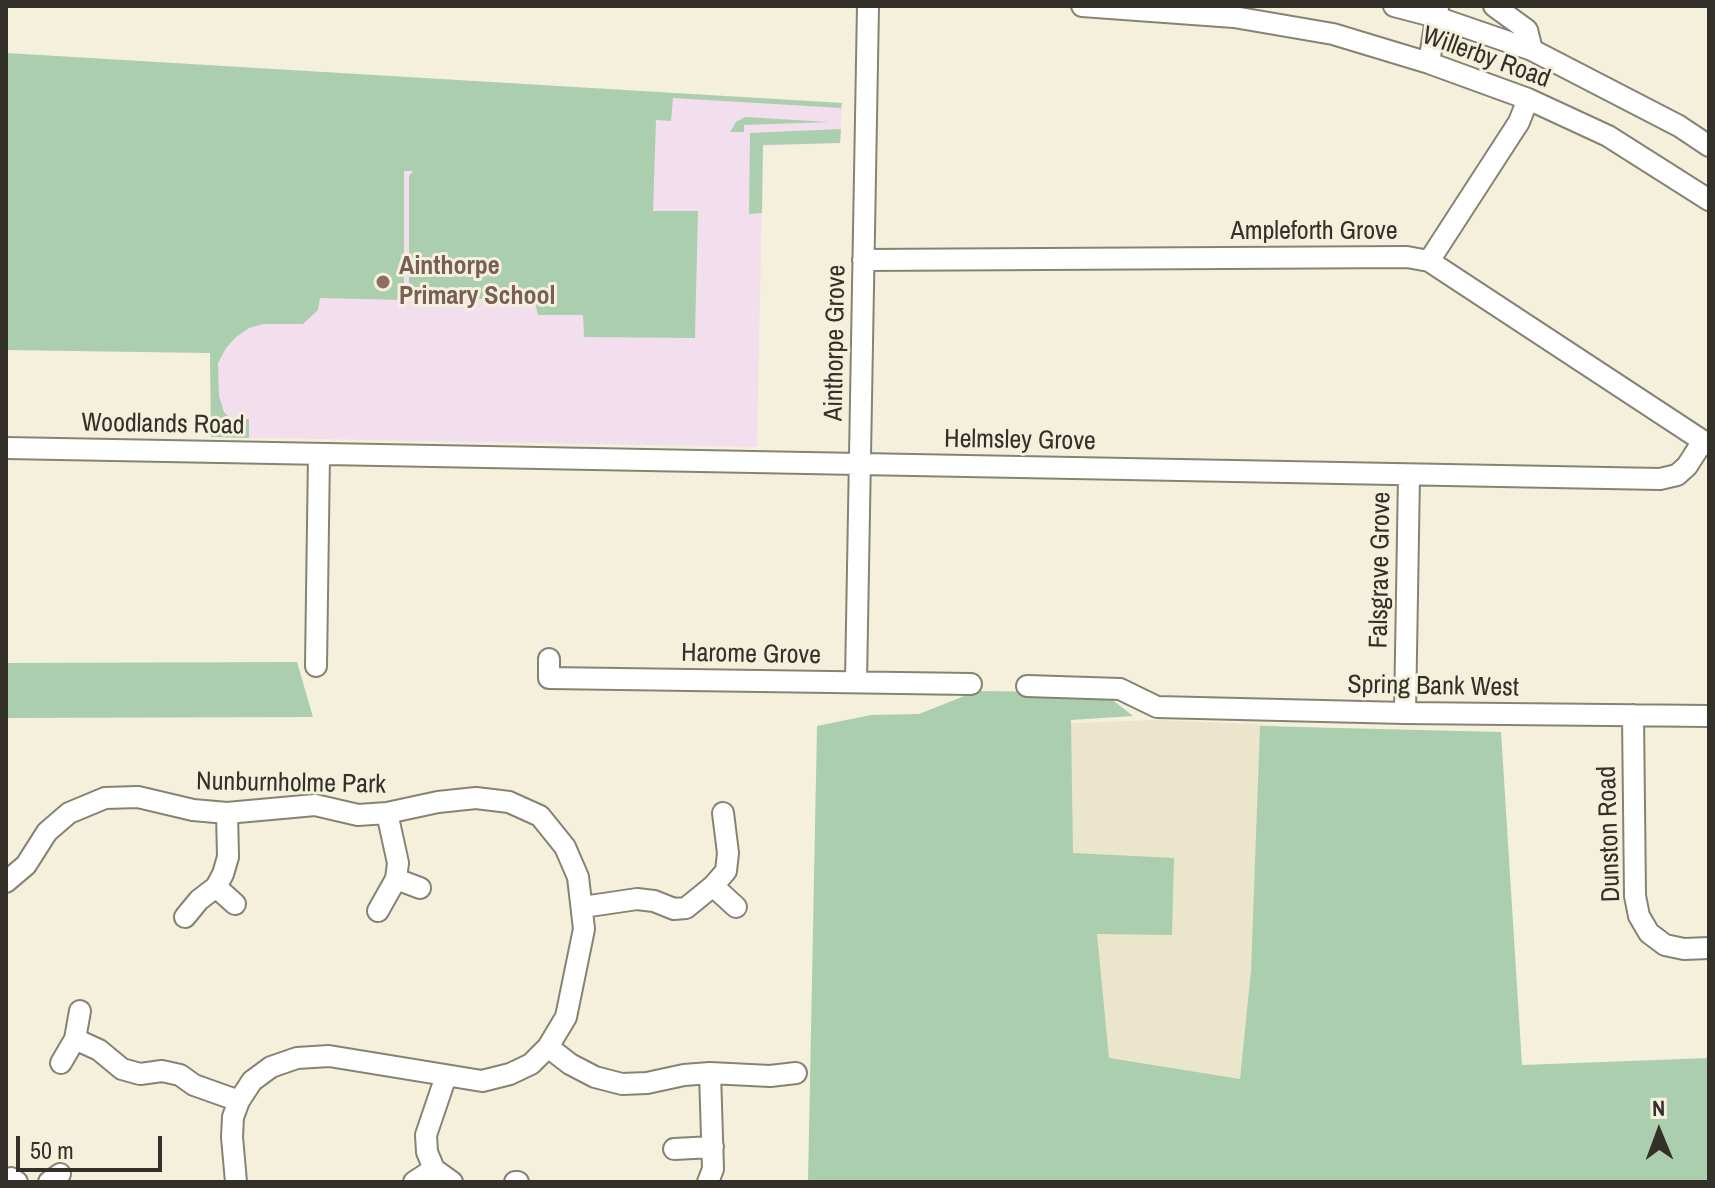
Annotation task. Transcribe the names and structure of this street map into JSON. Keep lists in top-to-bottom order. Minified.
{"streets":{"street":["Willerby Road","Ampleforth Grove","Ainthorpe Grove","Woodlands Road","Helmsley Grove","Falsgrave Grove","Harome Grove","Spring Bank West","Nunburnholme Park","Dunston Road"]},"crossings":[["Ampleforth Grove","Ainthorpe Grove"],["Ampleforth Grove","Helmsley Grove"],["Ainthorpe Grove","Helmsley Grove"],["Ainthorpe Grove","Harome Grove"],["Woodlands Road","Helmsley Grove"],["Helmsley Grove","Falsgrave Grove"],["Falsgrave Grove","Spring Bank West"],["Spring Bank West","Dunston Road"]],"places":["Ainthorpe Primary School"],"scale_bar":"50 m","north":"top"}
